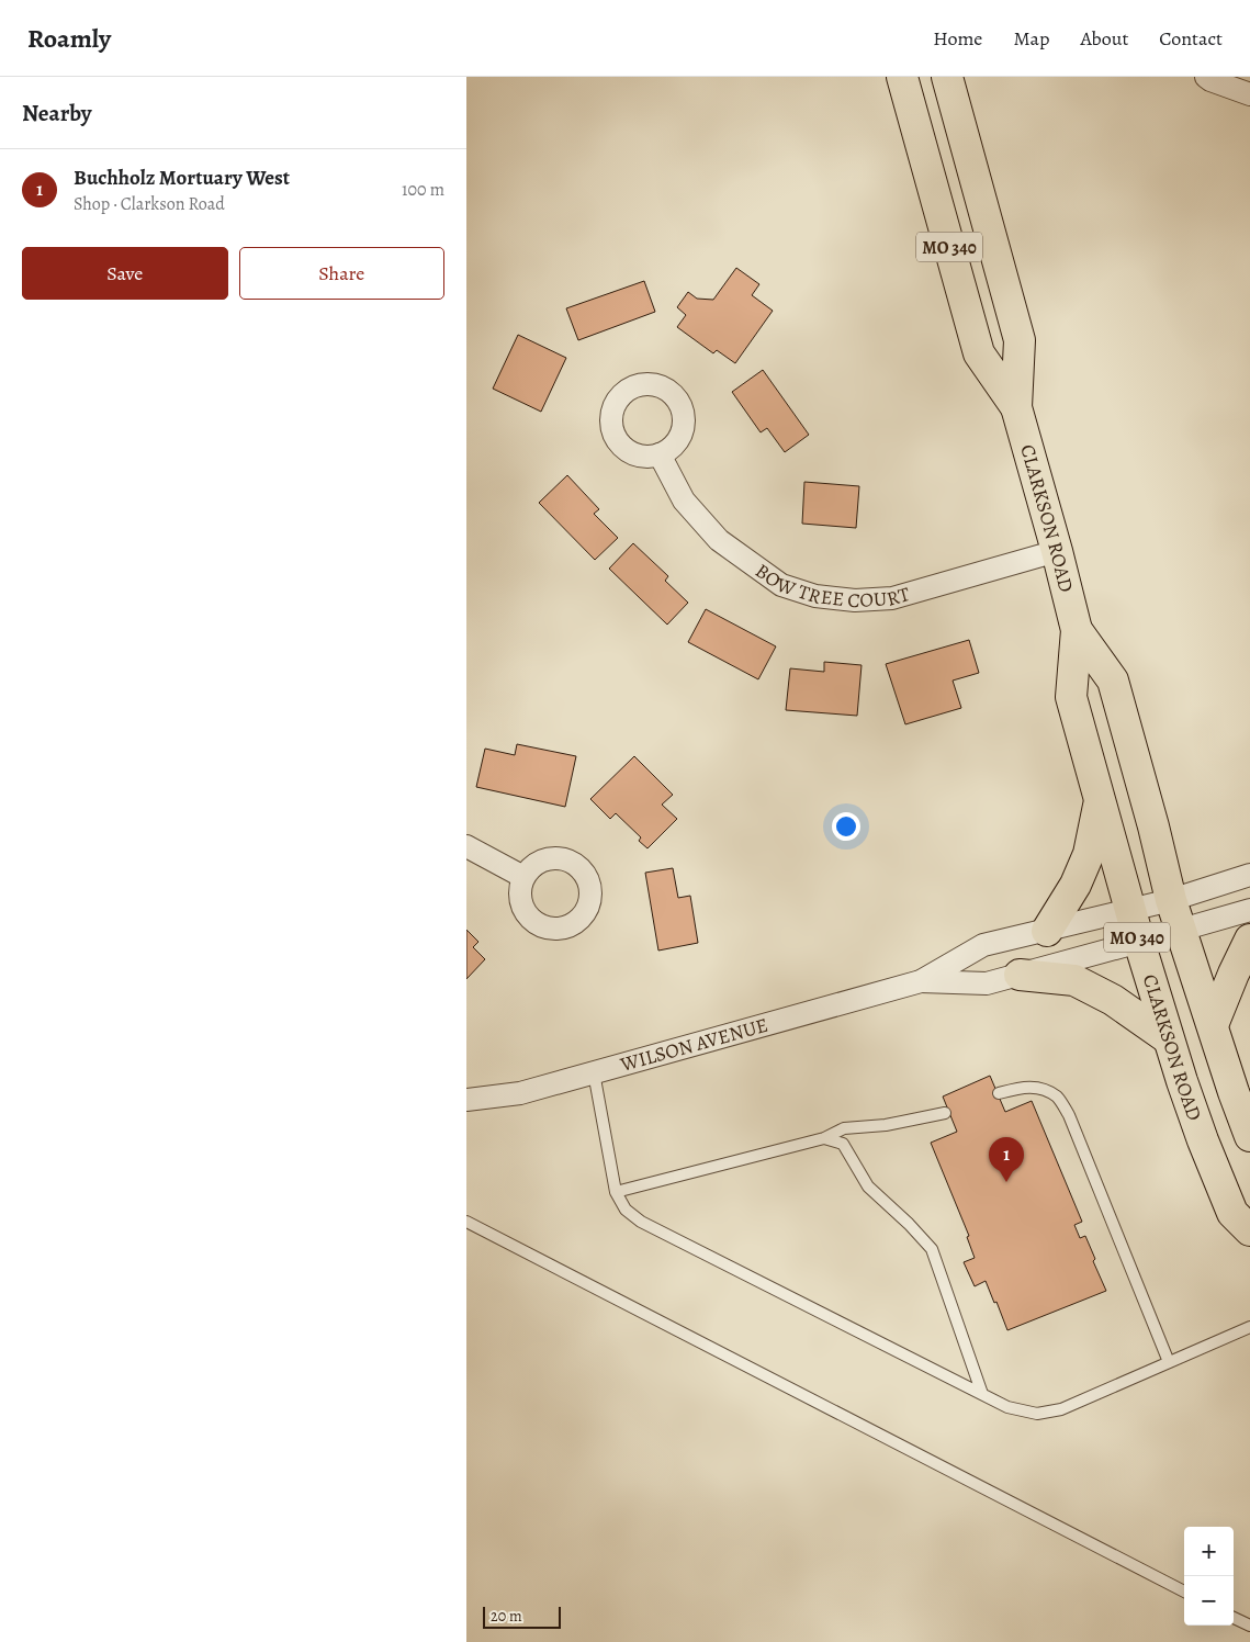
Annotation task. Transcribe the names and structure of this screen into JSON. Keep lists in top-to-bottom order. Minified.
{"streets":{"main road":["MO 340","CLARKSON ROAD"],"street":["BOW TREE COURT","WILSON AVENUE"]},"crossings":[["CLARKSON ROAD","BOW TREE COURT"],["CLARKSON ROAD","WILSON AVENUE"]],"scale_bar":"20 m","page":{"header":"Roamly","nav":["Home","Map","About","Contact"],"heading":"Nearby","list":[{"mark":"1","name":"Buchholz Mortuary West","note":"Shop · Clarkson Road","value":"100 m"}],"buttons":["Save","Share"],"pins":"1","map_buttons":["+","−"],"scale":"20 m"}}
